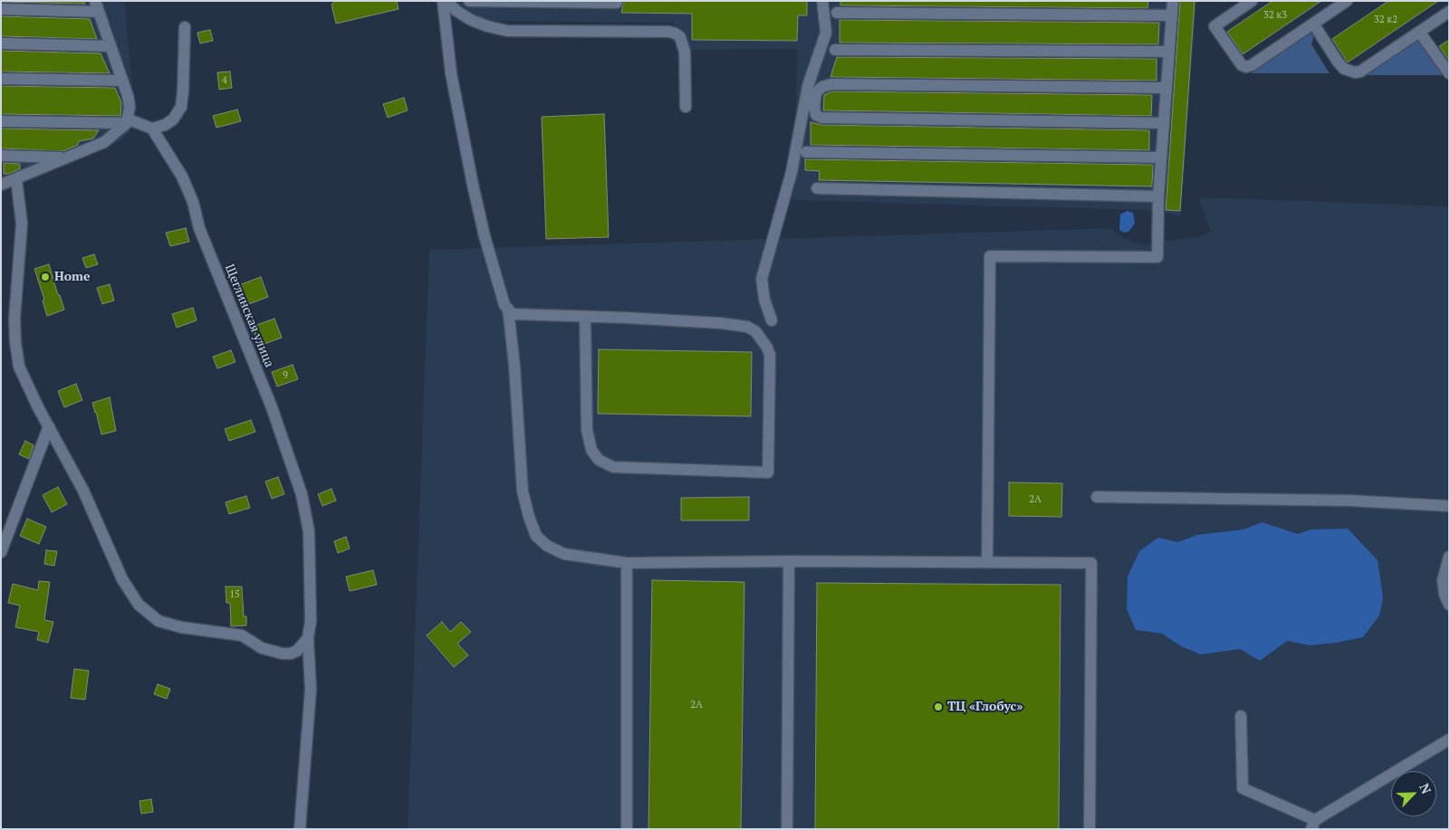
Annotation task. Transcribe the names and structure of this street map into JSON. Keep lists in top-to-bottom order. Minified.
{"streets":{"street":["Щеглинская улица"]},"places":["Home","ТЦ «Глобус»"],"house_numbers":["32 к3","32 к2","4","9","2А","15","2А"],"north":"top right"}
